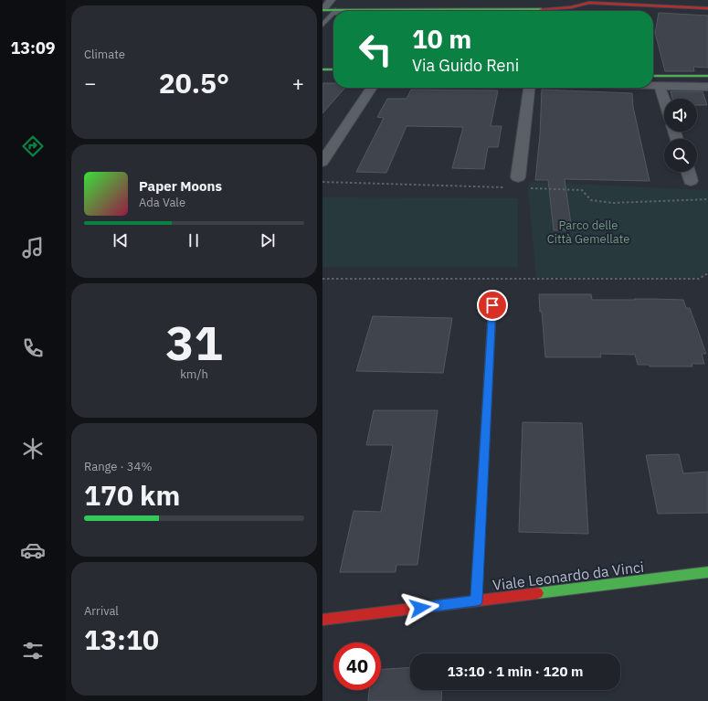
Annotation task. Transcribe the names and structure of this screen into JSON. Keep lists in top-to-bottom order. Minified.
{"streets":{"street":["Viale Leonardo da Vinci"]},"parks":["Parco delle Città Gemellate"],"page":{"tabs":"13:09","tile":["Climate",["31","km/h"],["Range · 34%","170 km"],["Arrival","13:10"]],"turn":["10 m","Via Guido Reni"],"heat":["−","20.5°","+"],"song":["Paper Moons","Ada Vale"],"limit":"40","trip":"13:10 · 1 min · 120 m"}}
